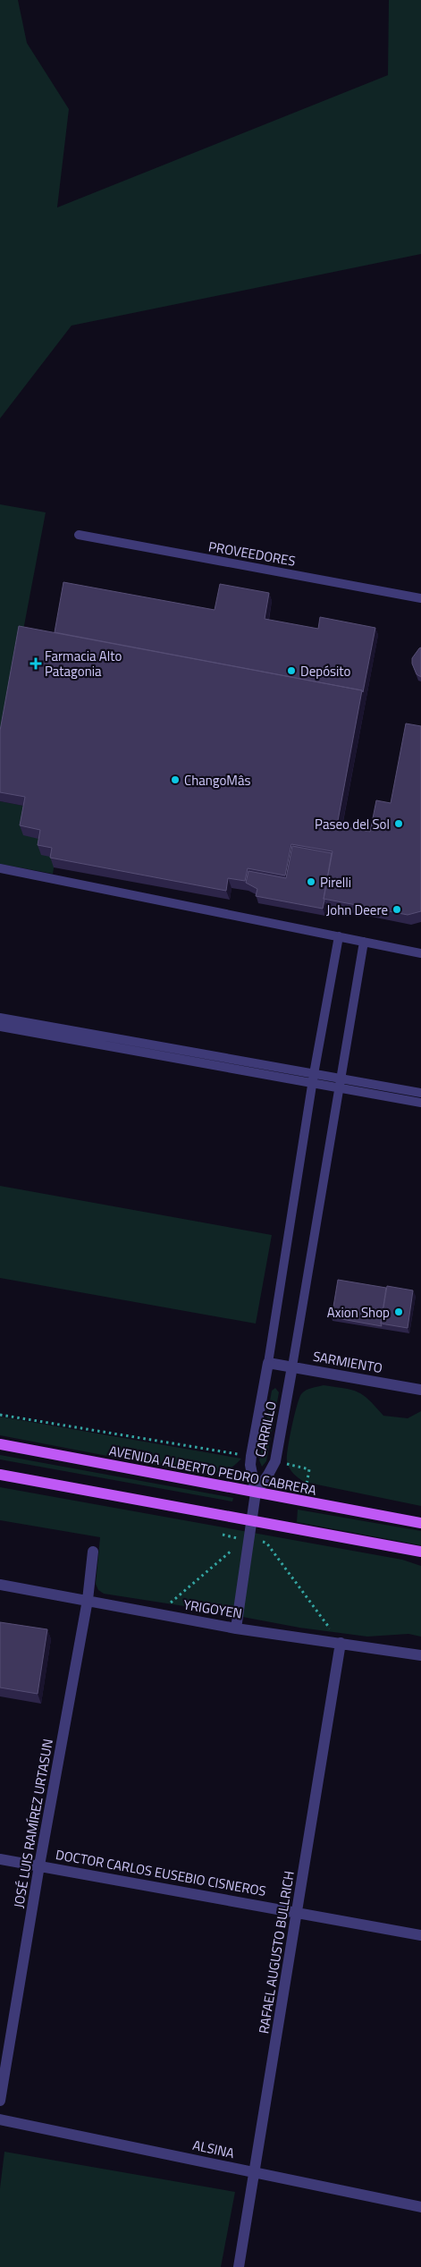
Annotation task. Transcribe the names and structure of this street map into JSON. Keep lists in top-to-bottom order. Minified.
{"streets":{"main road":["AVENIDA ALBERTO PEDRO CABRERA"],"street":["SARMIENTO","CARRILLO","YRIGOYEN","JOSÉ LUIS RAMÍREZ URTASUN","DOCTOR CARLOS EUSEBIO CISNEROS","RAFAEL AUGUSTO BULLRICH","ALSINA"],"lane":["PROVEEDORES"]},"crossings":[["SARMIENTO","CARRILLO"],["CARRILLO","AVENIDA ALBERTO PEDRO CABRERA"],["CARRILLO","YRIGOYEN"],["YRIGOYEN","JOSÉ LUIS RAMÍREZ URTASUN"],["YRIGOYEN","RAFAEL AUGUSTO BULLRICH"],["JOSÉ LUIS RAMÍREZ URTASUN","DOCTOR CARLOS EUSEBIO CISNEROS"],["DOCTOR CARLOS EUSEBIO CISNEROS","RAFAEL AUGUSTO BULLRICH"],["RAFAEL AUGUSTO BULLRICH","ALSINA"]],"places":{"health":["Farmacia Alto Patagonia"],"other":["Depósito","ChangoMâs","Paseo del Sol","Pirelli","John Deere","Axion Shop"]}}
